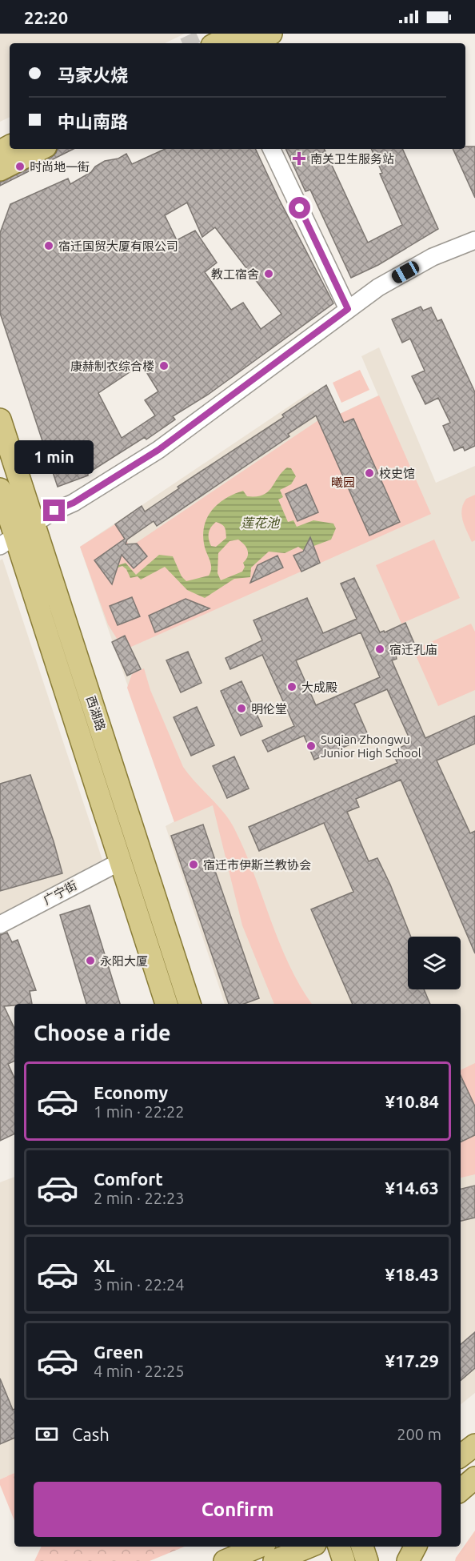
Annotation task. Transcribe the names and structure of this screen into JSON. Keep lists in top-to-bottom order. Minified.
{"streets":{"main road":["西湖路"],"street":["广宁街"]},"crossings":[["西湖路","广宁街"]],"water":["莲花池"],"parks":["曦园"],"places":{"health":["南关卫生服务站"],"other":["时尚地一街","宿迁国贸大厦有限公司","教工宿舍","康赫制衣综合楼","校史馆","宿迁孔庙","大成殿","明伦堂","Suqian Zhongwu Junior High School","宿迁市伊斯兰教协会","永阳大厦"]},"page":{"status":"22:20","banner":["马家火烧","中山南路"],"bubble":"1 min","heading":"Choose a ride","list":[{"name":"Economy","note":"1 min · 22:22","value":"¥10.84"},{"name":"Comfort","note":"2 min · 22:23","value":"¥14.63"},{"name":"XL","note":"3 min · 22:24","value":"¥18.43"},{"name":"Green","note":"4 min · 22:25","value":"¥17.29"}],"pay":["Cash","200 m"],"buttons":"Confirm"}}
